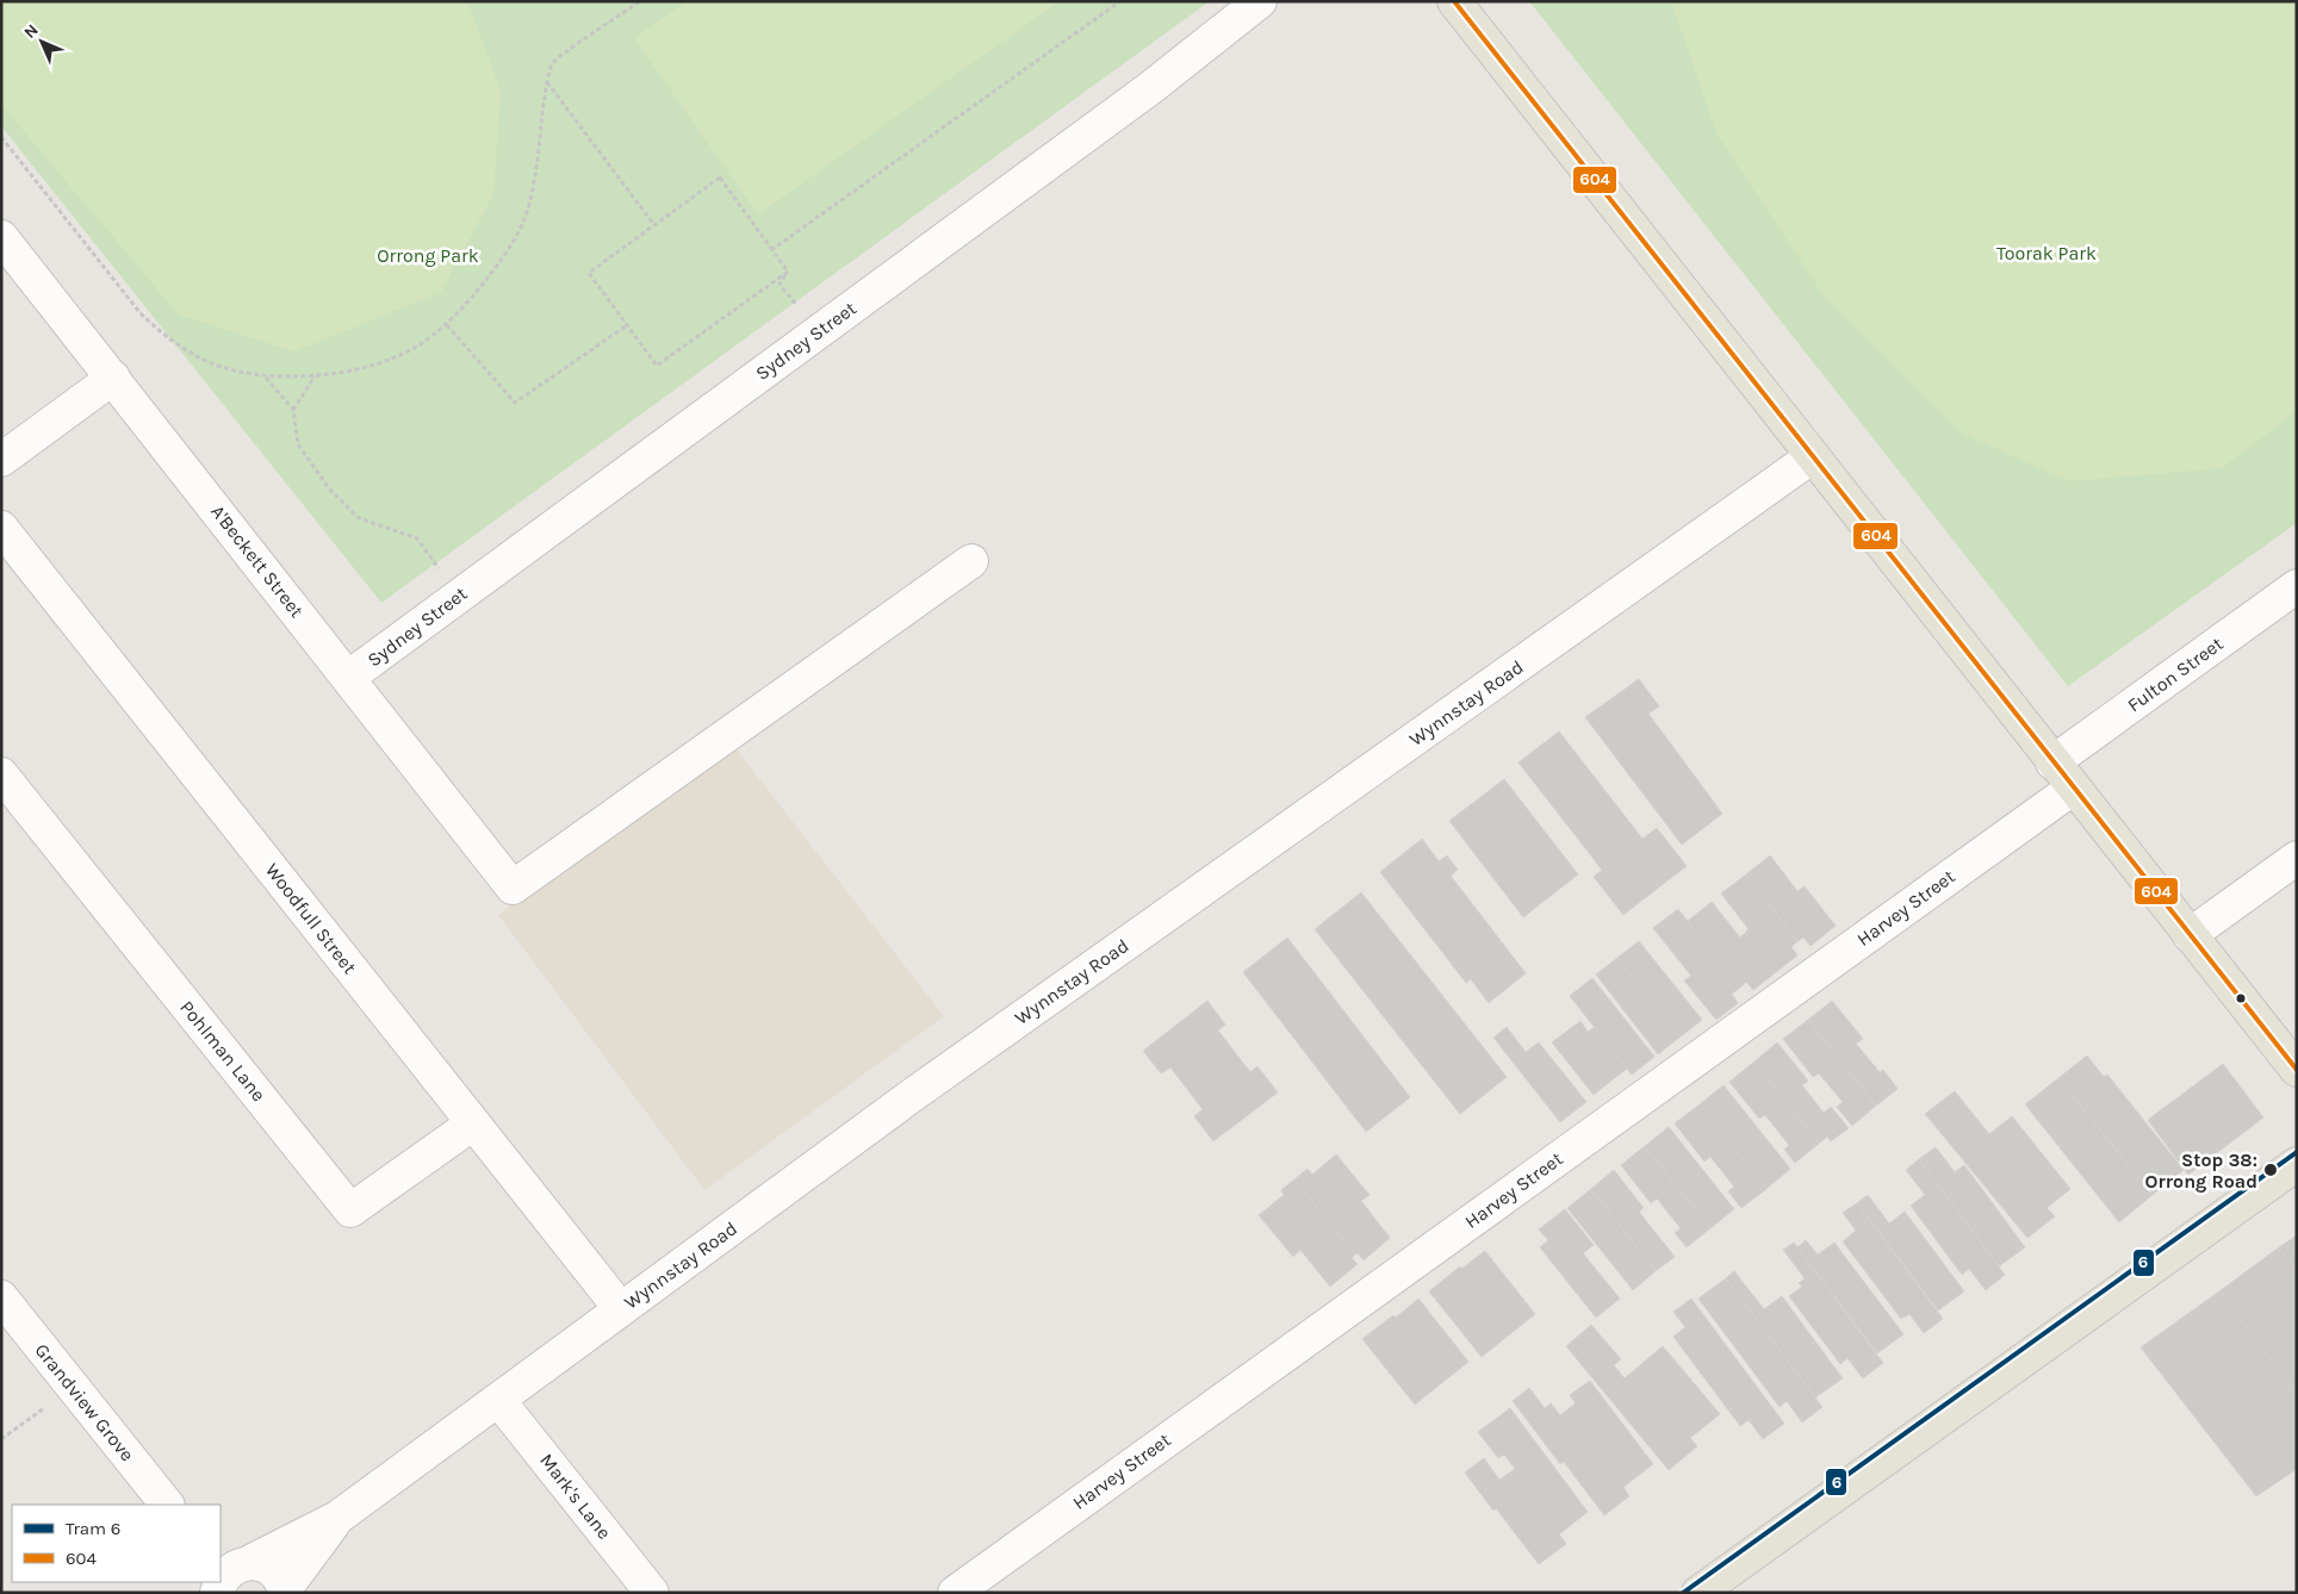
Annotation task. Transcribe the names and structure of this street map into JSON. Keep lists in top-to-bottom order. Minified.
{"streets":{"street":["Sydney Street","A'Beckett Street","Fulton Street","Wynnstay Road","Harvey Street","Woodfull Street","Pohlman Lane","Grandview Grove","Mark's Lane"]},"crossings":[["Sydney Street","A'Beckett Street"],["Wynnstay Road","Woodfull Street"],["Wynnstay Road","Mark's Lane"],["Woodfull Street","Pohlman Lane"]],"parks":["Toorak Park","Orrong Park"],"places":["Stop 38: Orrong Road"],"lines":["transit line 604","tram line 6"],"legend":["Tram 6","604"],"north":"top left"}
